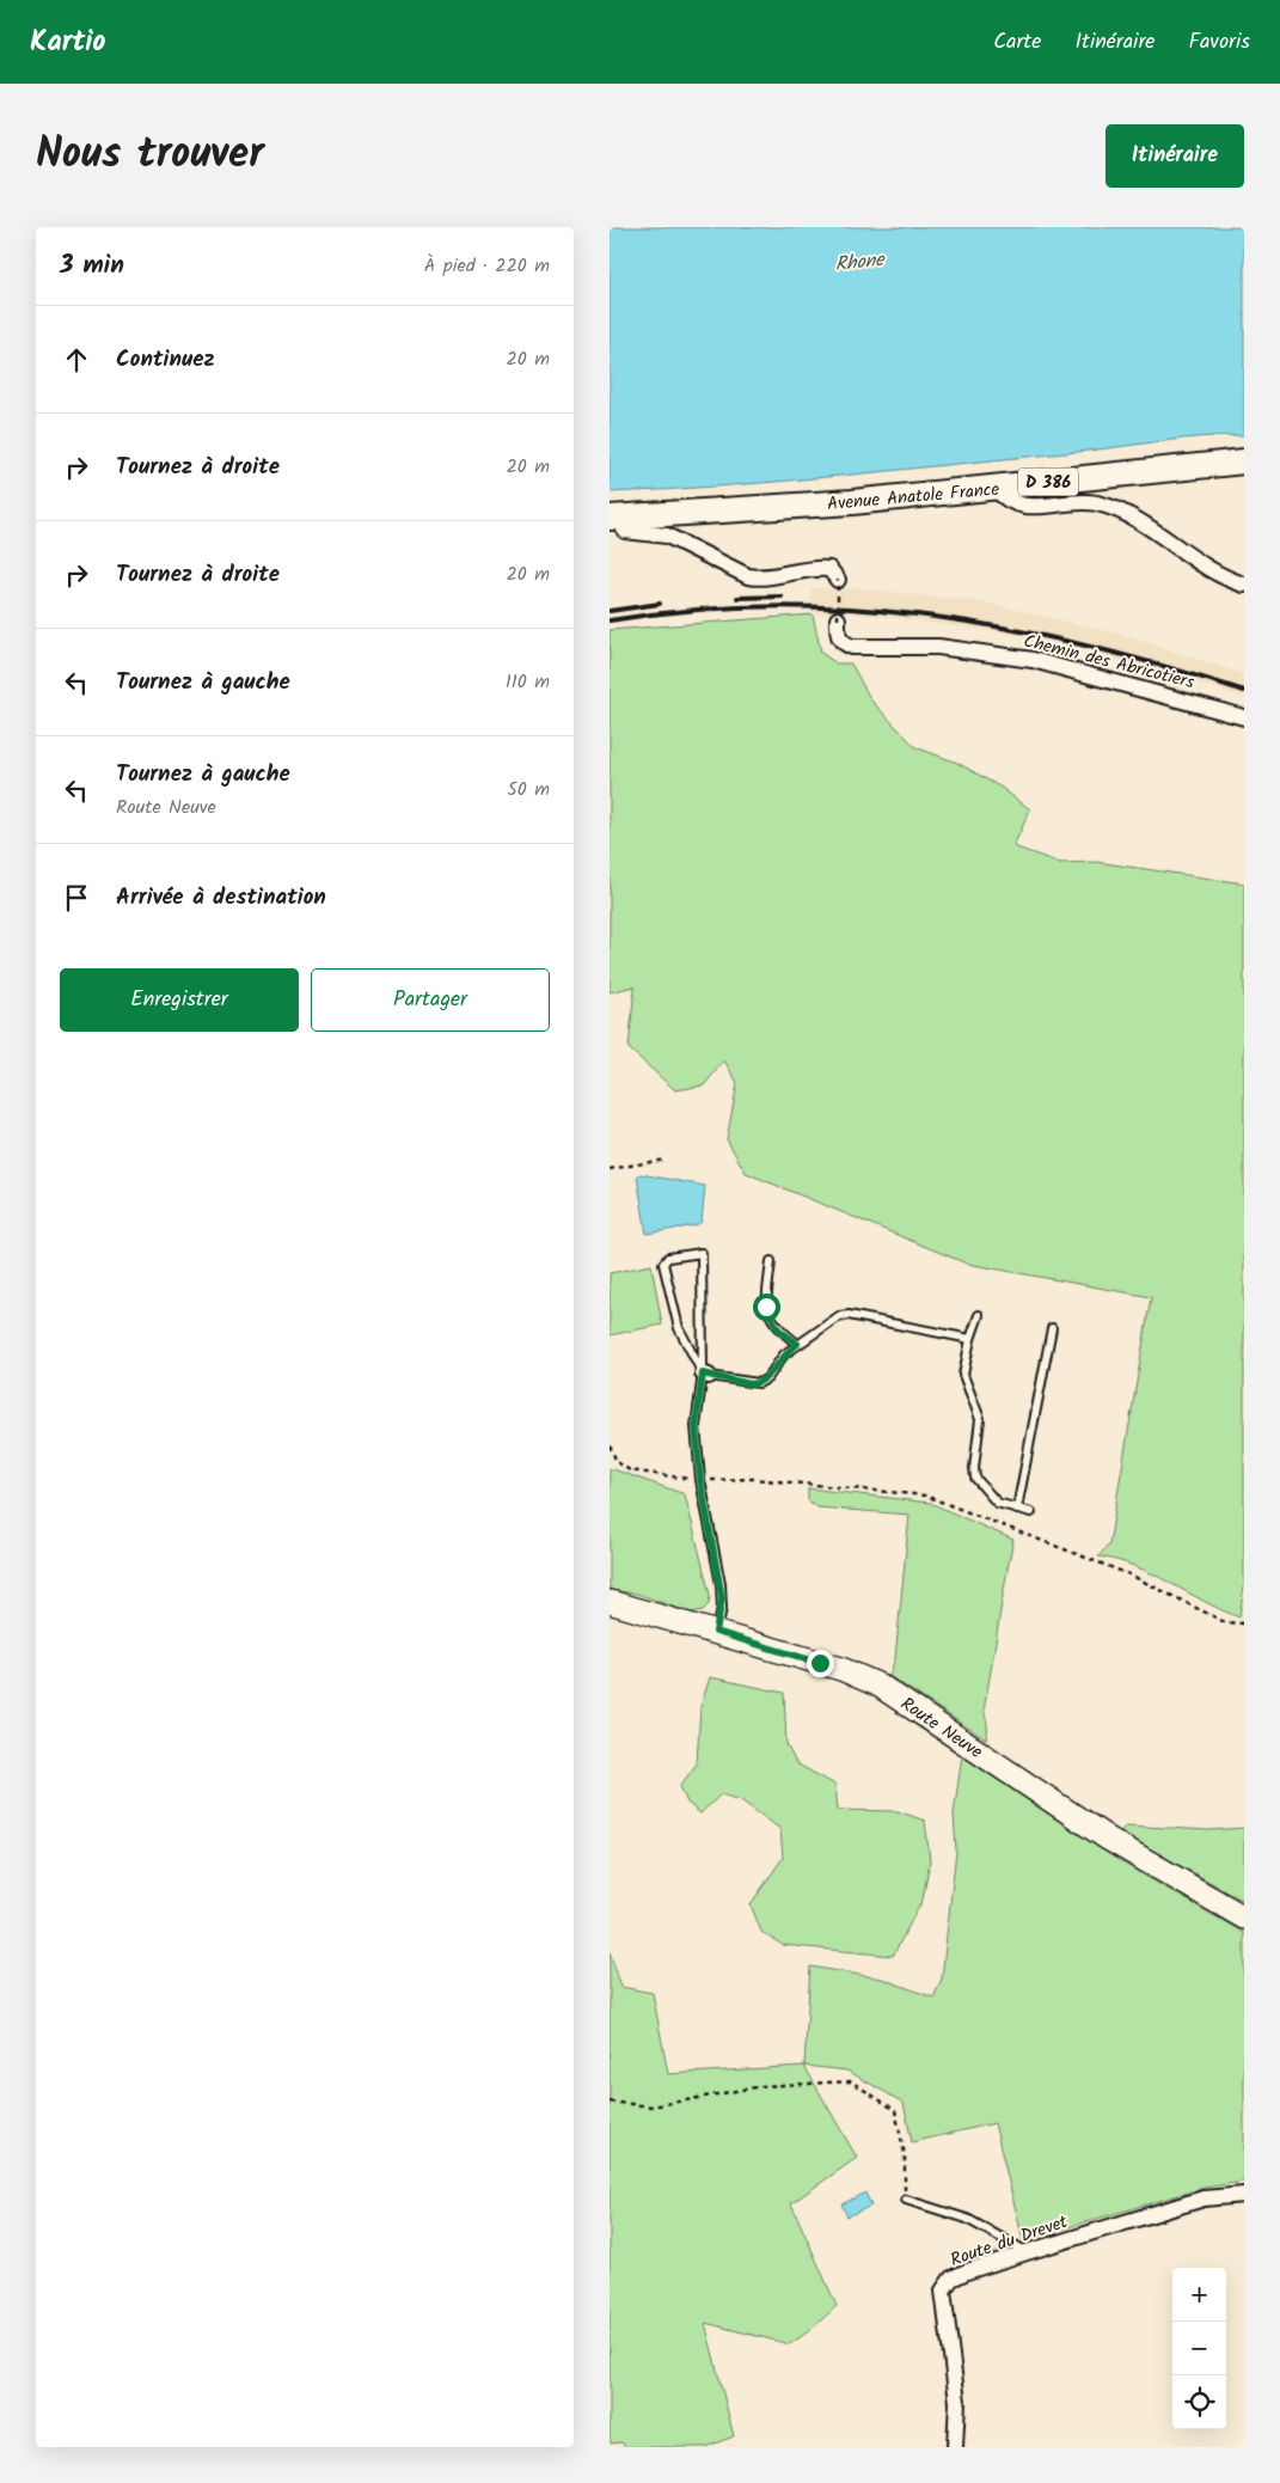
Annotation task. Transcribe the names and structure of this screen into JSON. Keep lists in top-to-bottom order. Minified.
{"streets":{"main road":["D 386","Avenue Anatole France"],"street":["Chemin des Abricotiers","Route Neuve","Route du Drevet"]},"water":["Rhone"],"page":{"header":"Kartio","nav":["Carte","Itinéraire","Favoris"],"title":"Nous trouver","buttons":["Itinéraire",["Enregistrer","Partager"]],"heading":["3 min","À pied · 220 m"],"list":[["Continuez","20 m"],["Tournez à droite","20 m"],["Tournez à droite","20 m"],["Tournez à gauche","110 m"],["Tournez à gauche","Route Neuve","50 m"],"Arrivée à destination"],"map_buttons":["+","−"]}}
